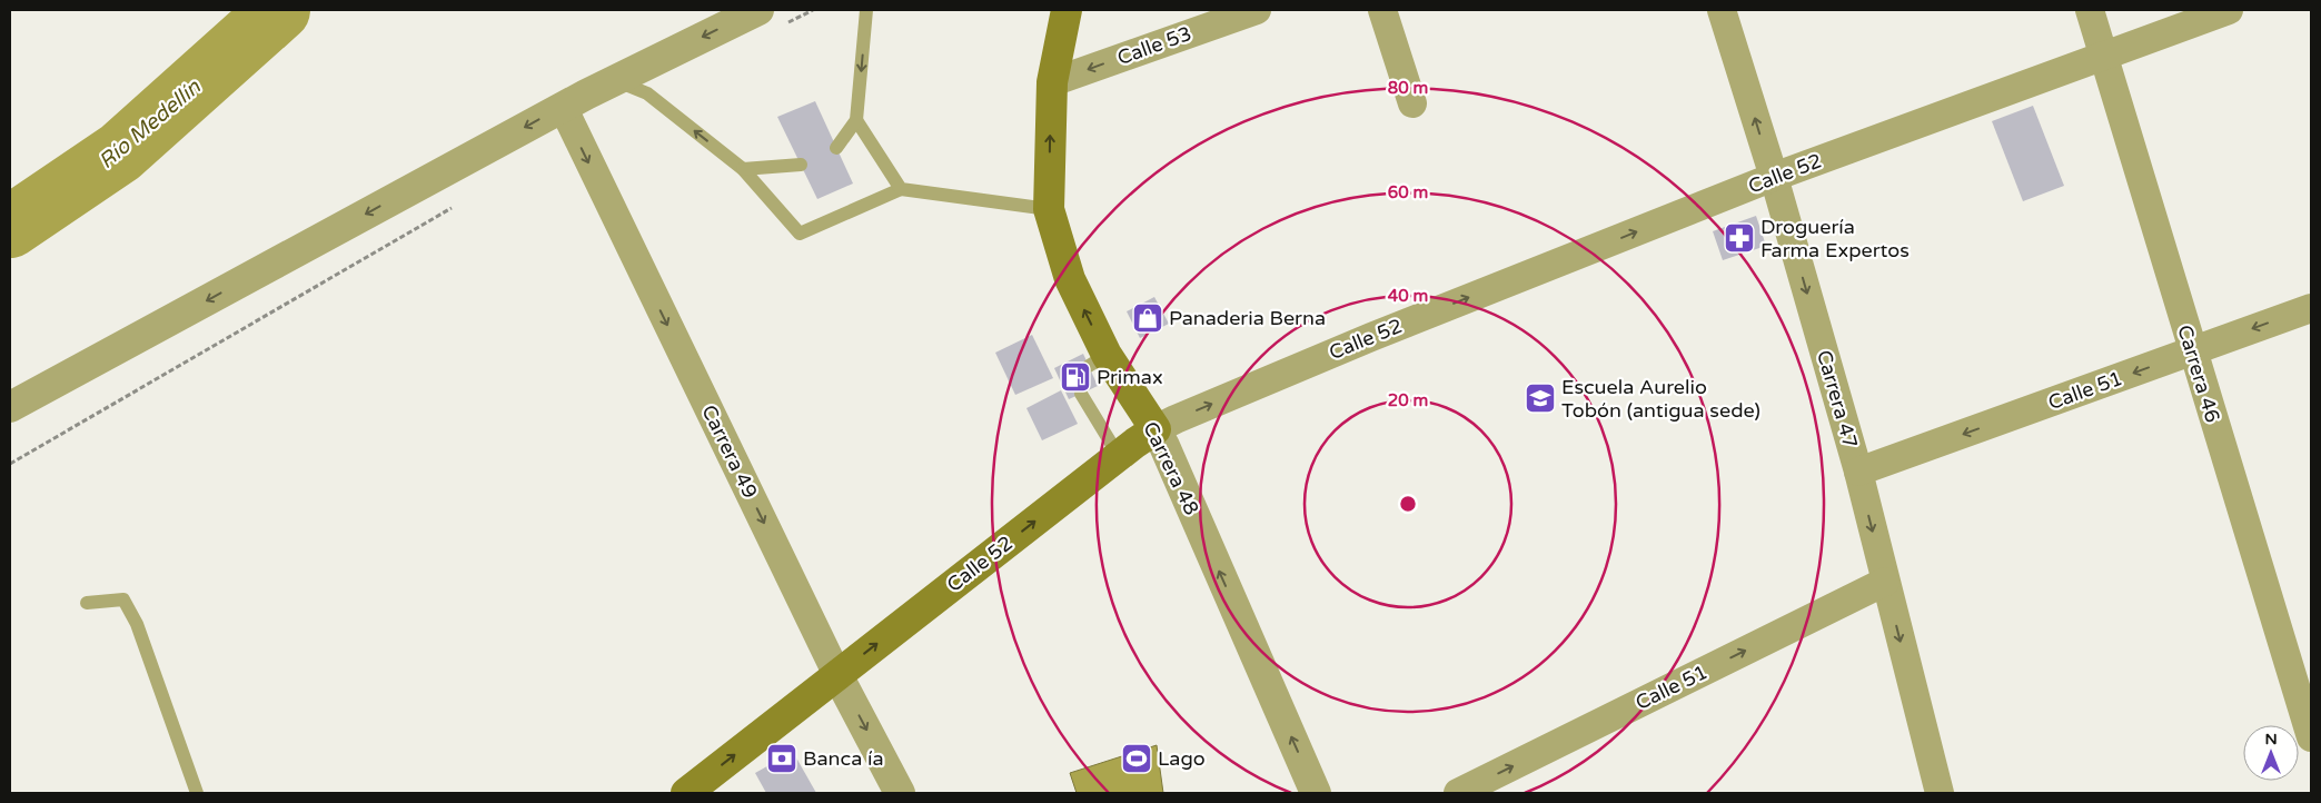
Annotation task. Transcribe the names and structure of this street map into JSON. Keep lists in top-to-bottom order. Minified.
{"streets":{"main road":["Calle 52","Carrera 48"],"street":["Calle 53","Carrera 46","Calle 51","Carrera 47","Carrera 49"]},"crossings":[["Calle 53","Carrera 48"],["Calle 52","Carrera 46"],["Calle 52","Carrera 47"],["Calle 52","Carrera 49"],["Calle 52","Carrera 48"],["Carrera 46","Calle 51"],["Calle 51","Carrera 47"]],"one_way":["Calle 53","Calle 52","Carrera 49","Carrera 48"],"water":["Río Medellín"],"places":{"pharmacy":["Droguería Farma Expertos"],"shop":["Panaderia Berna"],"fuel station":["Primax"],"school or university":["Escuela Aurelio Tobón (antigua sede)"],"bank":["Banca ía"],"sports":["Lago"]},"north":"top","rings":["80 m","60 m","40 m","20 m"]}
